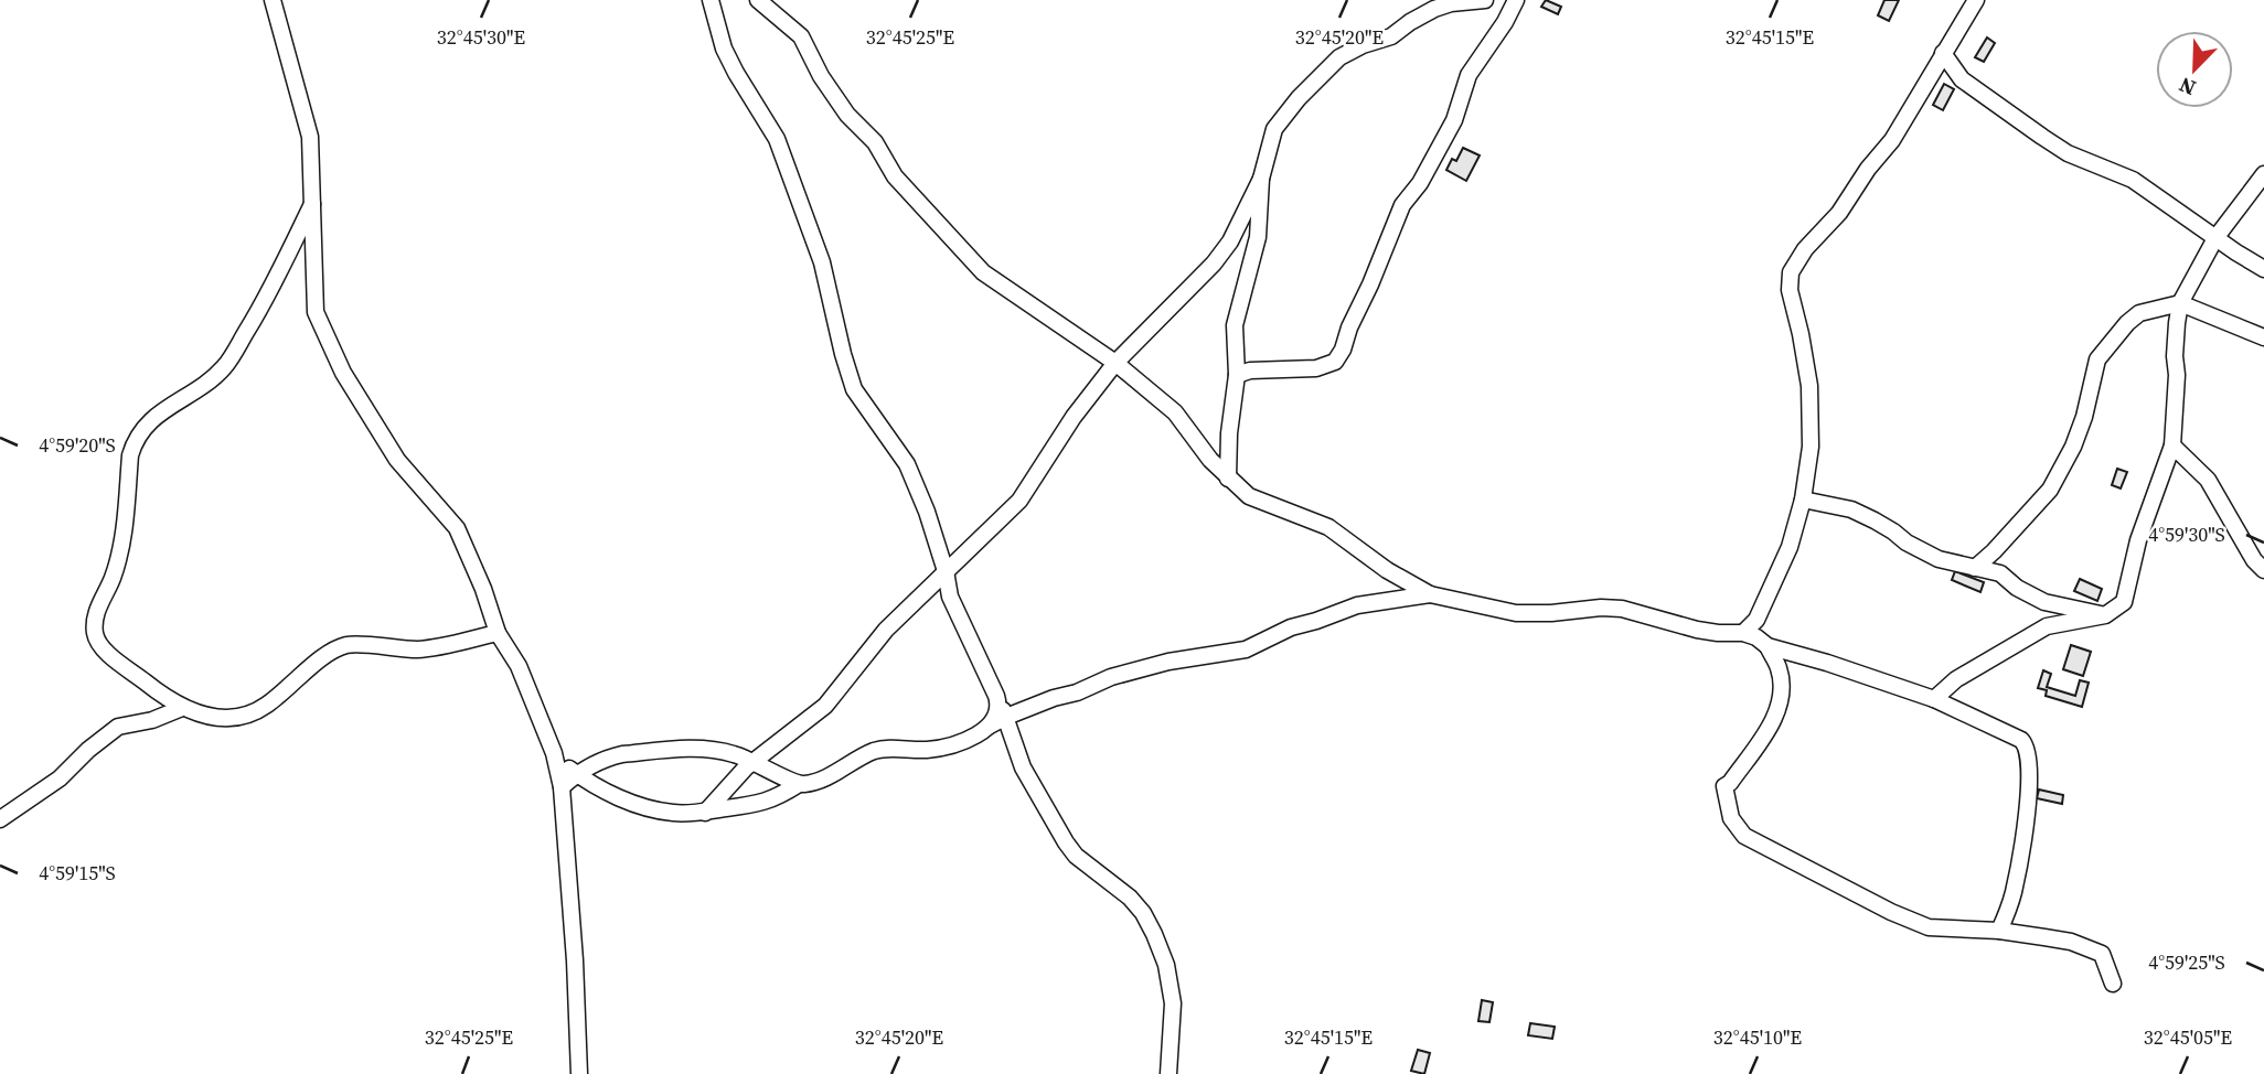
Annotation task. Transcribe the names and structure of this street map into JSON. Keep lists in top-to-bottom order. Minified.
{"north":"bottom left","coordinates":["32°45'30\"E","32°45'25\"E","32°45'20\"E","32°45'15\"E","4°59'20\"S","4°59'30\"S","4°59'15\"S","4°59'25\"S","32°45'10\"E","32°45'05\"E"]}
